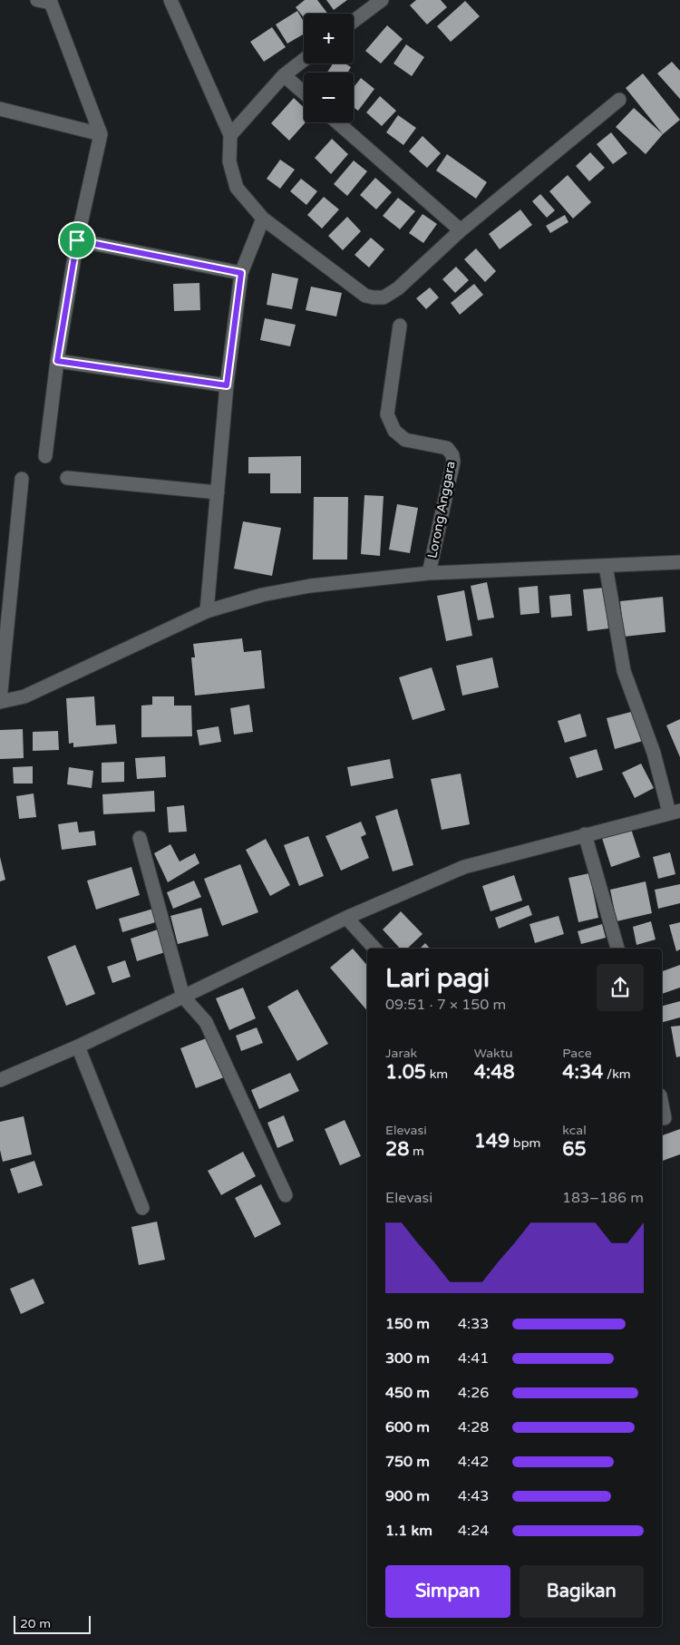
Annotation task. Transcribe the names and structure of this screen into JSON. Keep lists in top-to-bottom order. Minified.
{"streets":{"street":["Lorong Anggara"]},"scale_bar":"20 m","page":{"map_buttons":["+","−"],"heading":["Lari pagi","09:51 · 7 × 150 m"],"stats":[["Jarak","1.05 km"],["Waktu","4:48"],["Pace","4:34 /km"],["Elevasi","28 m"],["149 bpm"],["kcal","65"]],"chart":["Elevasi","183–186 m"],"list":[{"name":"150 m","note":"4:33"},{"name":"300 m","note":"4:41"},{"name":"450 m","note":"4:26"},{"name":"600 m","note":"4:28"},{"name":"750 m","note":"4:42"},{"name":"900 m","note":"4:43"},{"name":"1.1 km","note":"4:24"}],"buttons":["Simpan","Bagikan"],"scale":"20 m"}}
